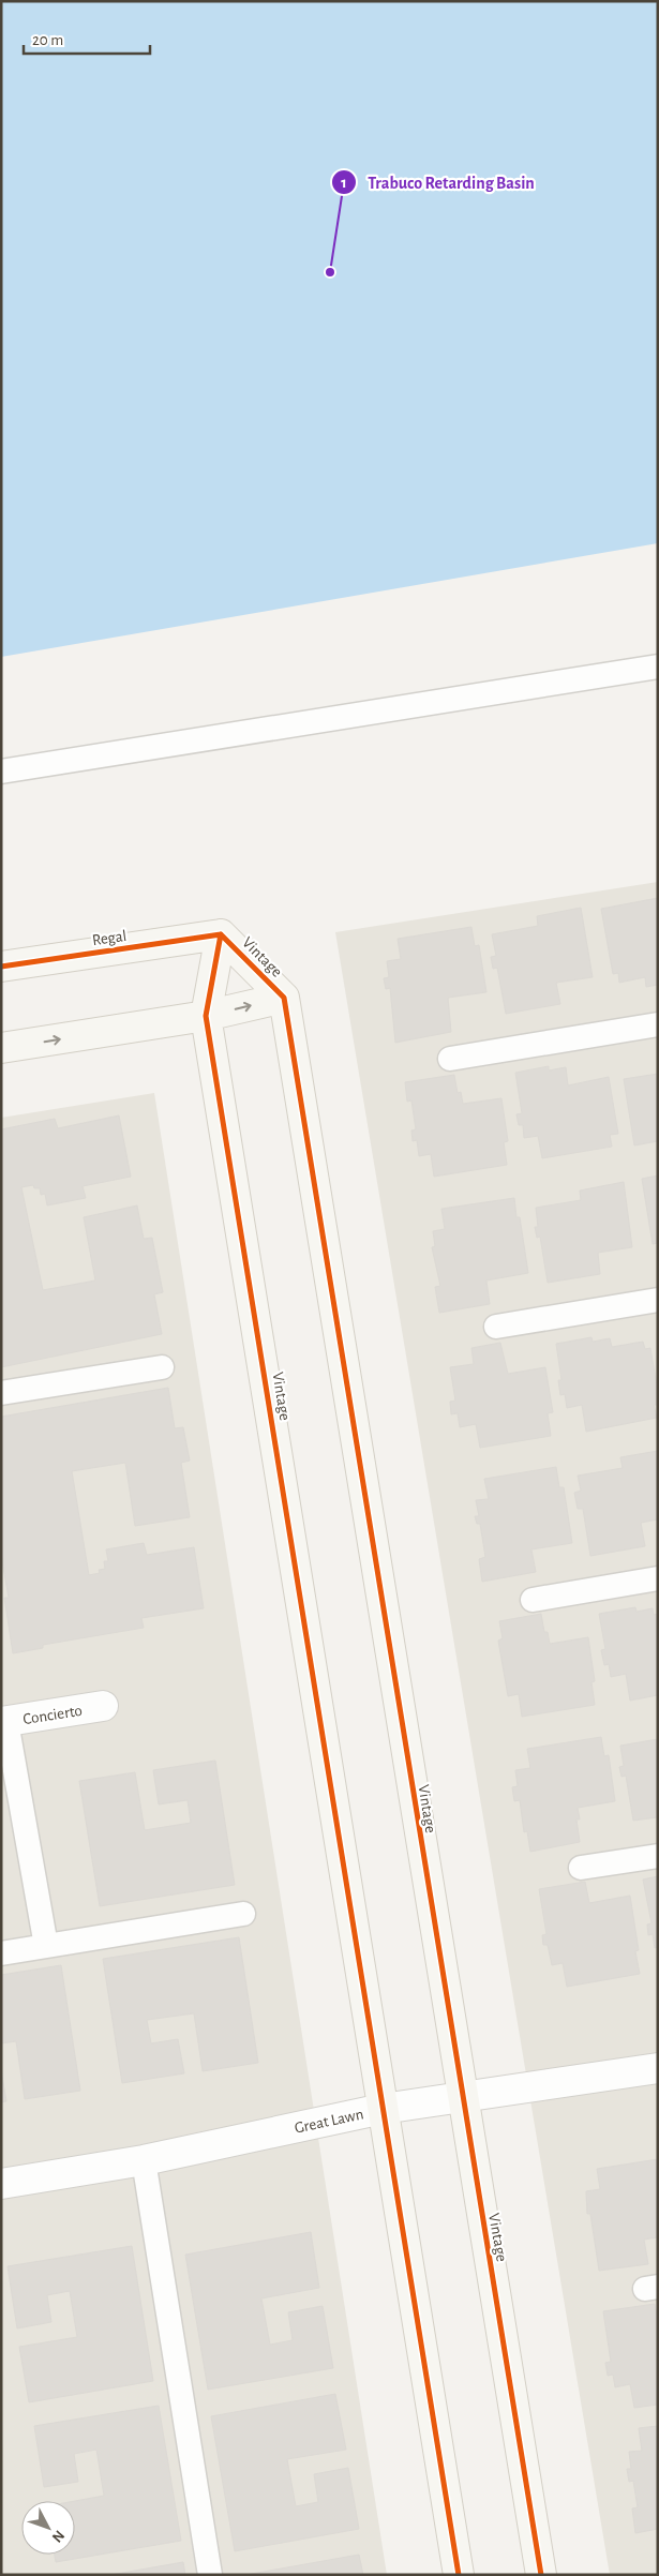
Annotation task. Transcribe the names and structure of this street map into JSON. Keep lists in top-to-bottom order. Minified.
{"streets":{"street":["Regal","Vintage","Concierto","Great Lawn"]},"crossings":[["Regal","Vintage"],["Vintage","Great Lawn"]],"places":["Trabuco Retarding Basin"],"scale_bar":"20 m","north":"bottom right"}
